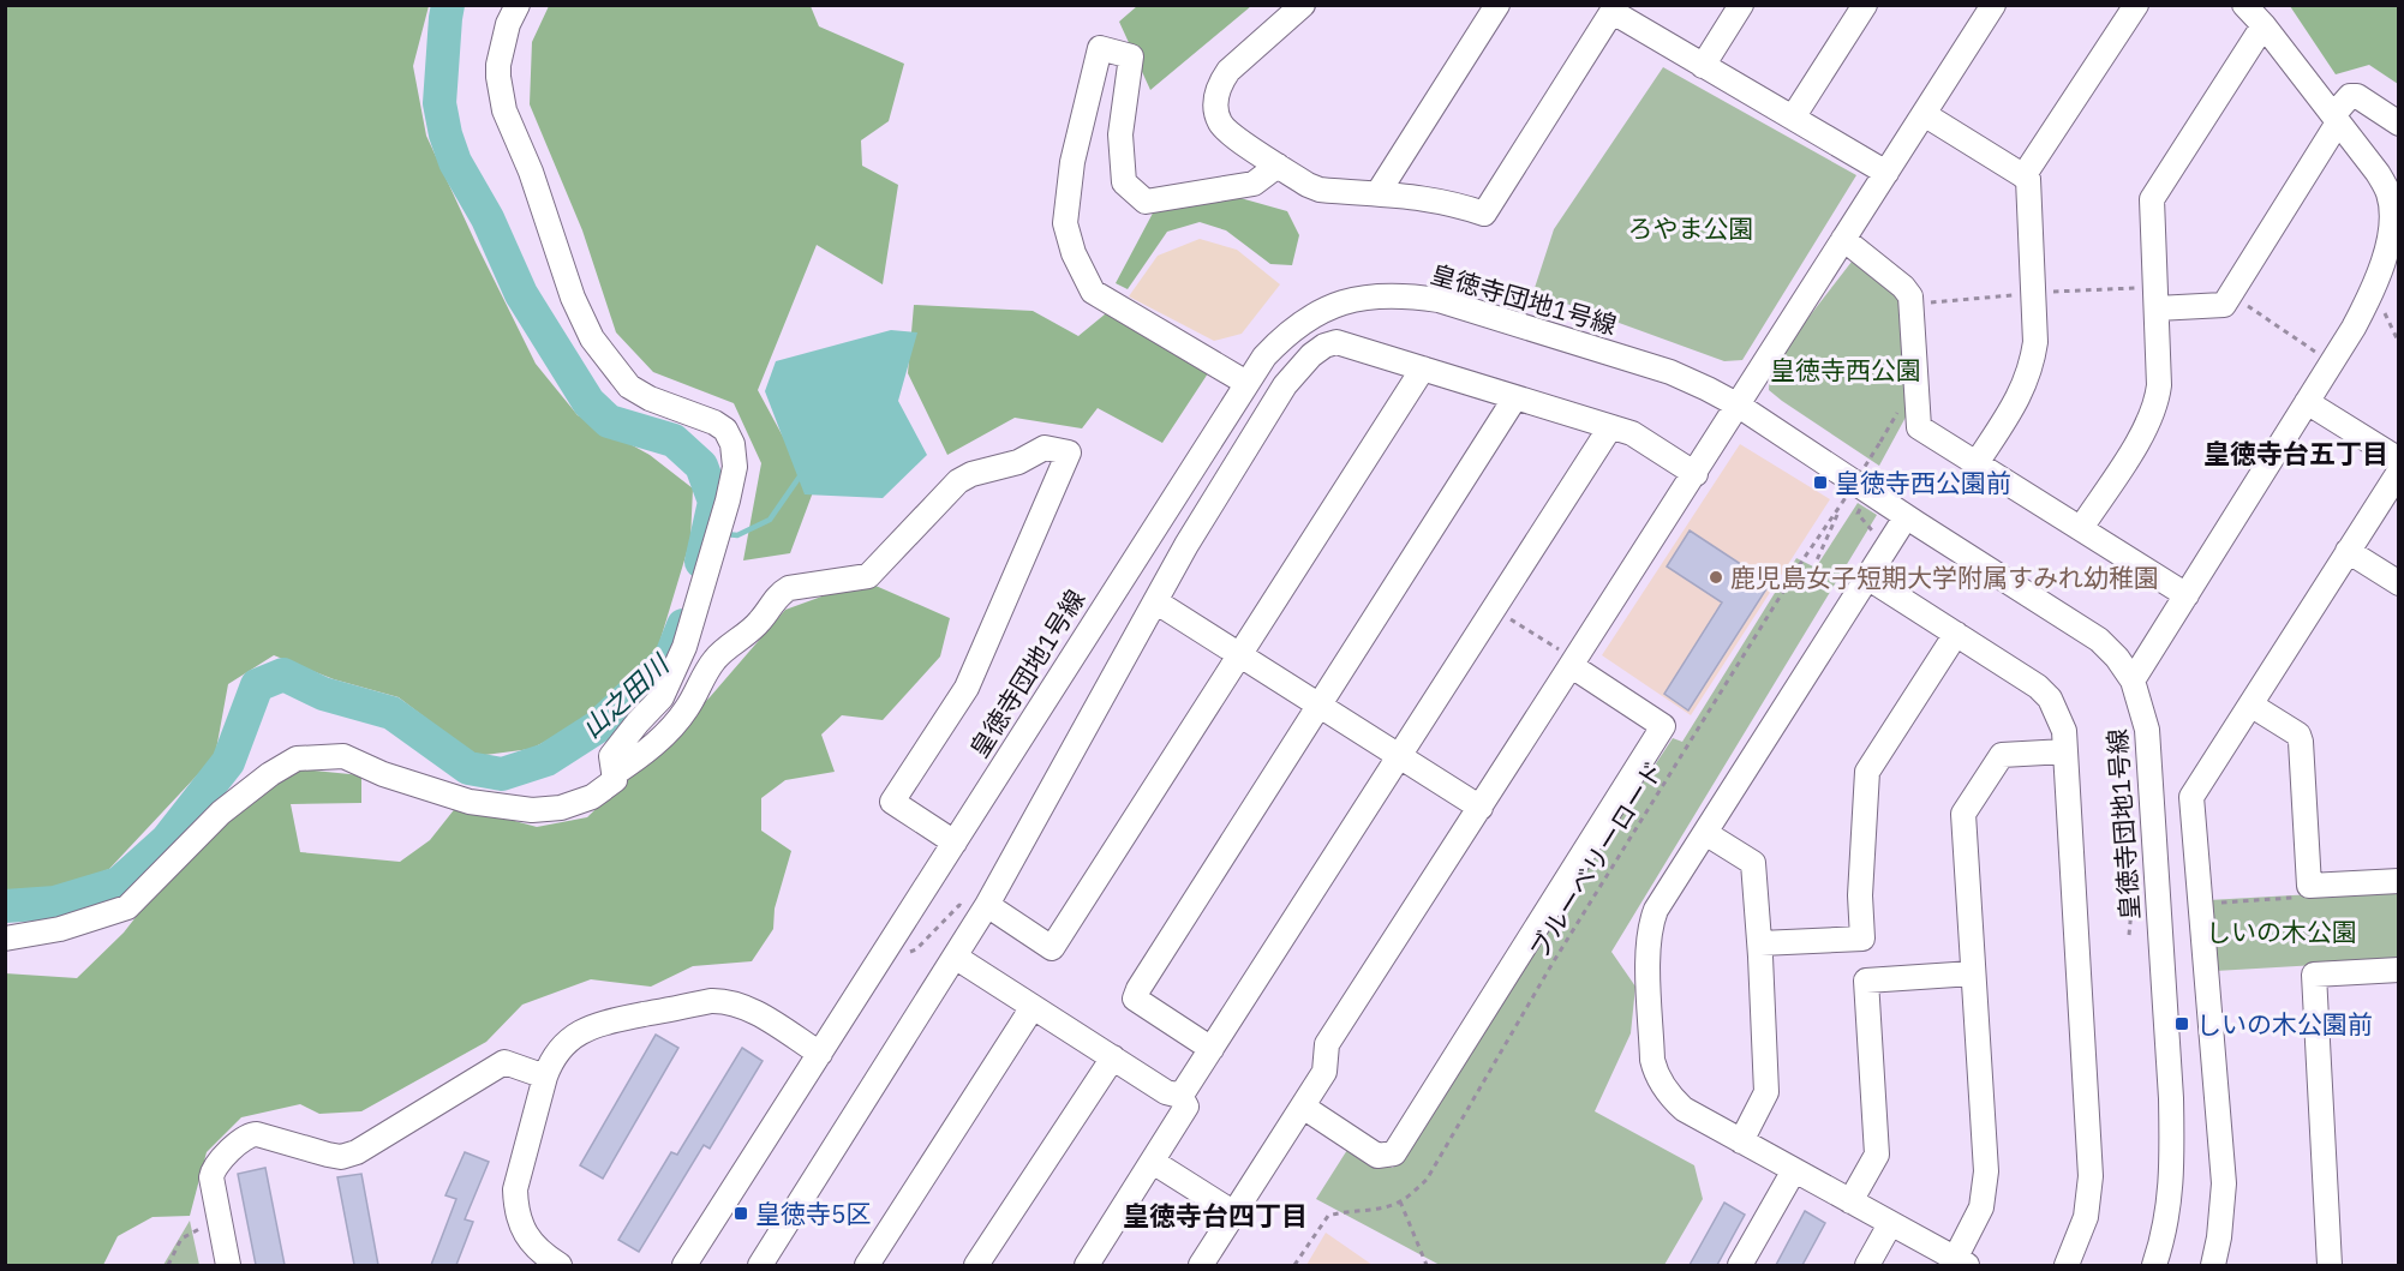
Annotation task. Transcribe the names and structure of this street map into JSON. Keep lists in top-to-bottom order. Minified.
{"streets":{"street":["皇徳寺団地1号線"],"path":["ブルーベリーロード"]},"districts":["皇徳寺台五丁目","皇徳寺台四丁目"],"water":["山之田川"],"parks":["ろやま公園","皇徳寺西公園","しいの木公園"],"places":{"transit":["皇徳寺西公園前","しいの木公園前","皇徳寺5区"],"other":["鹿児島女子短期大学附属すみれ幼稚園"]}}
